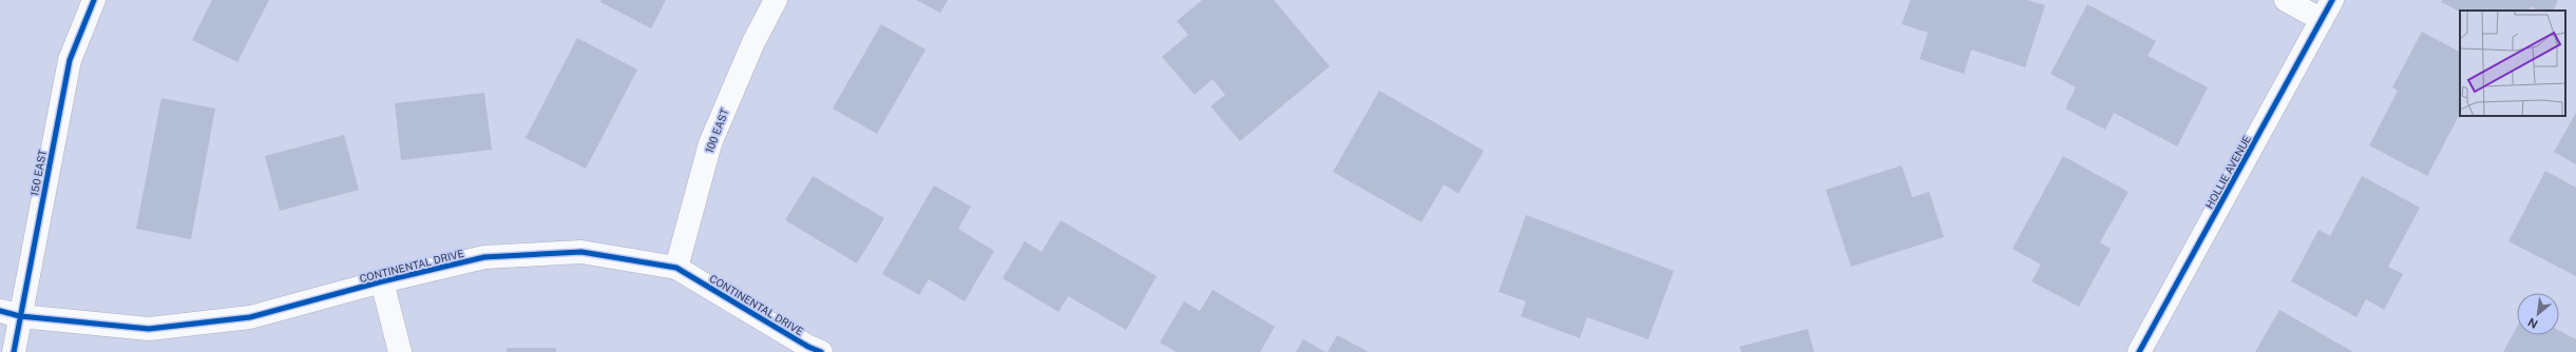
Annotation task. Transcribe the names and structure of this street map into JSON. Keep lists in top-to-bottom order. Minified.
{"streets":{"street":["100 EAST","HOLLIE AVENUE","150 EAST","CONTINENTAL DRIVE"]},"crossings":[["100 EAST","CONTINENTAL DRIVE"],["150 EAST","CONTINENTAL DRIVE"]],"north":"bottom left"}
